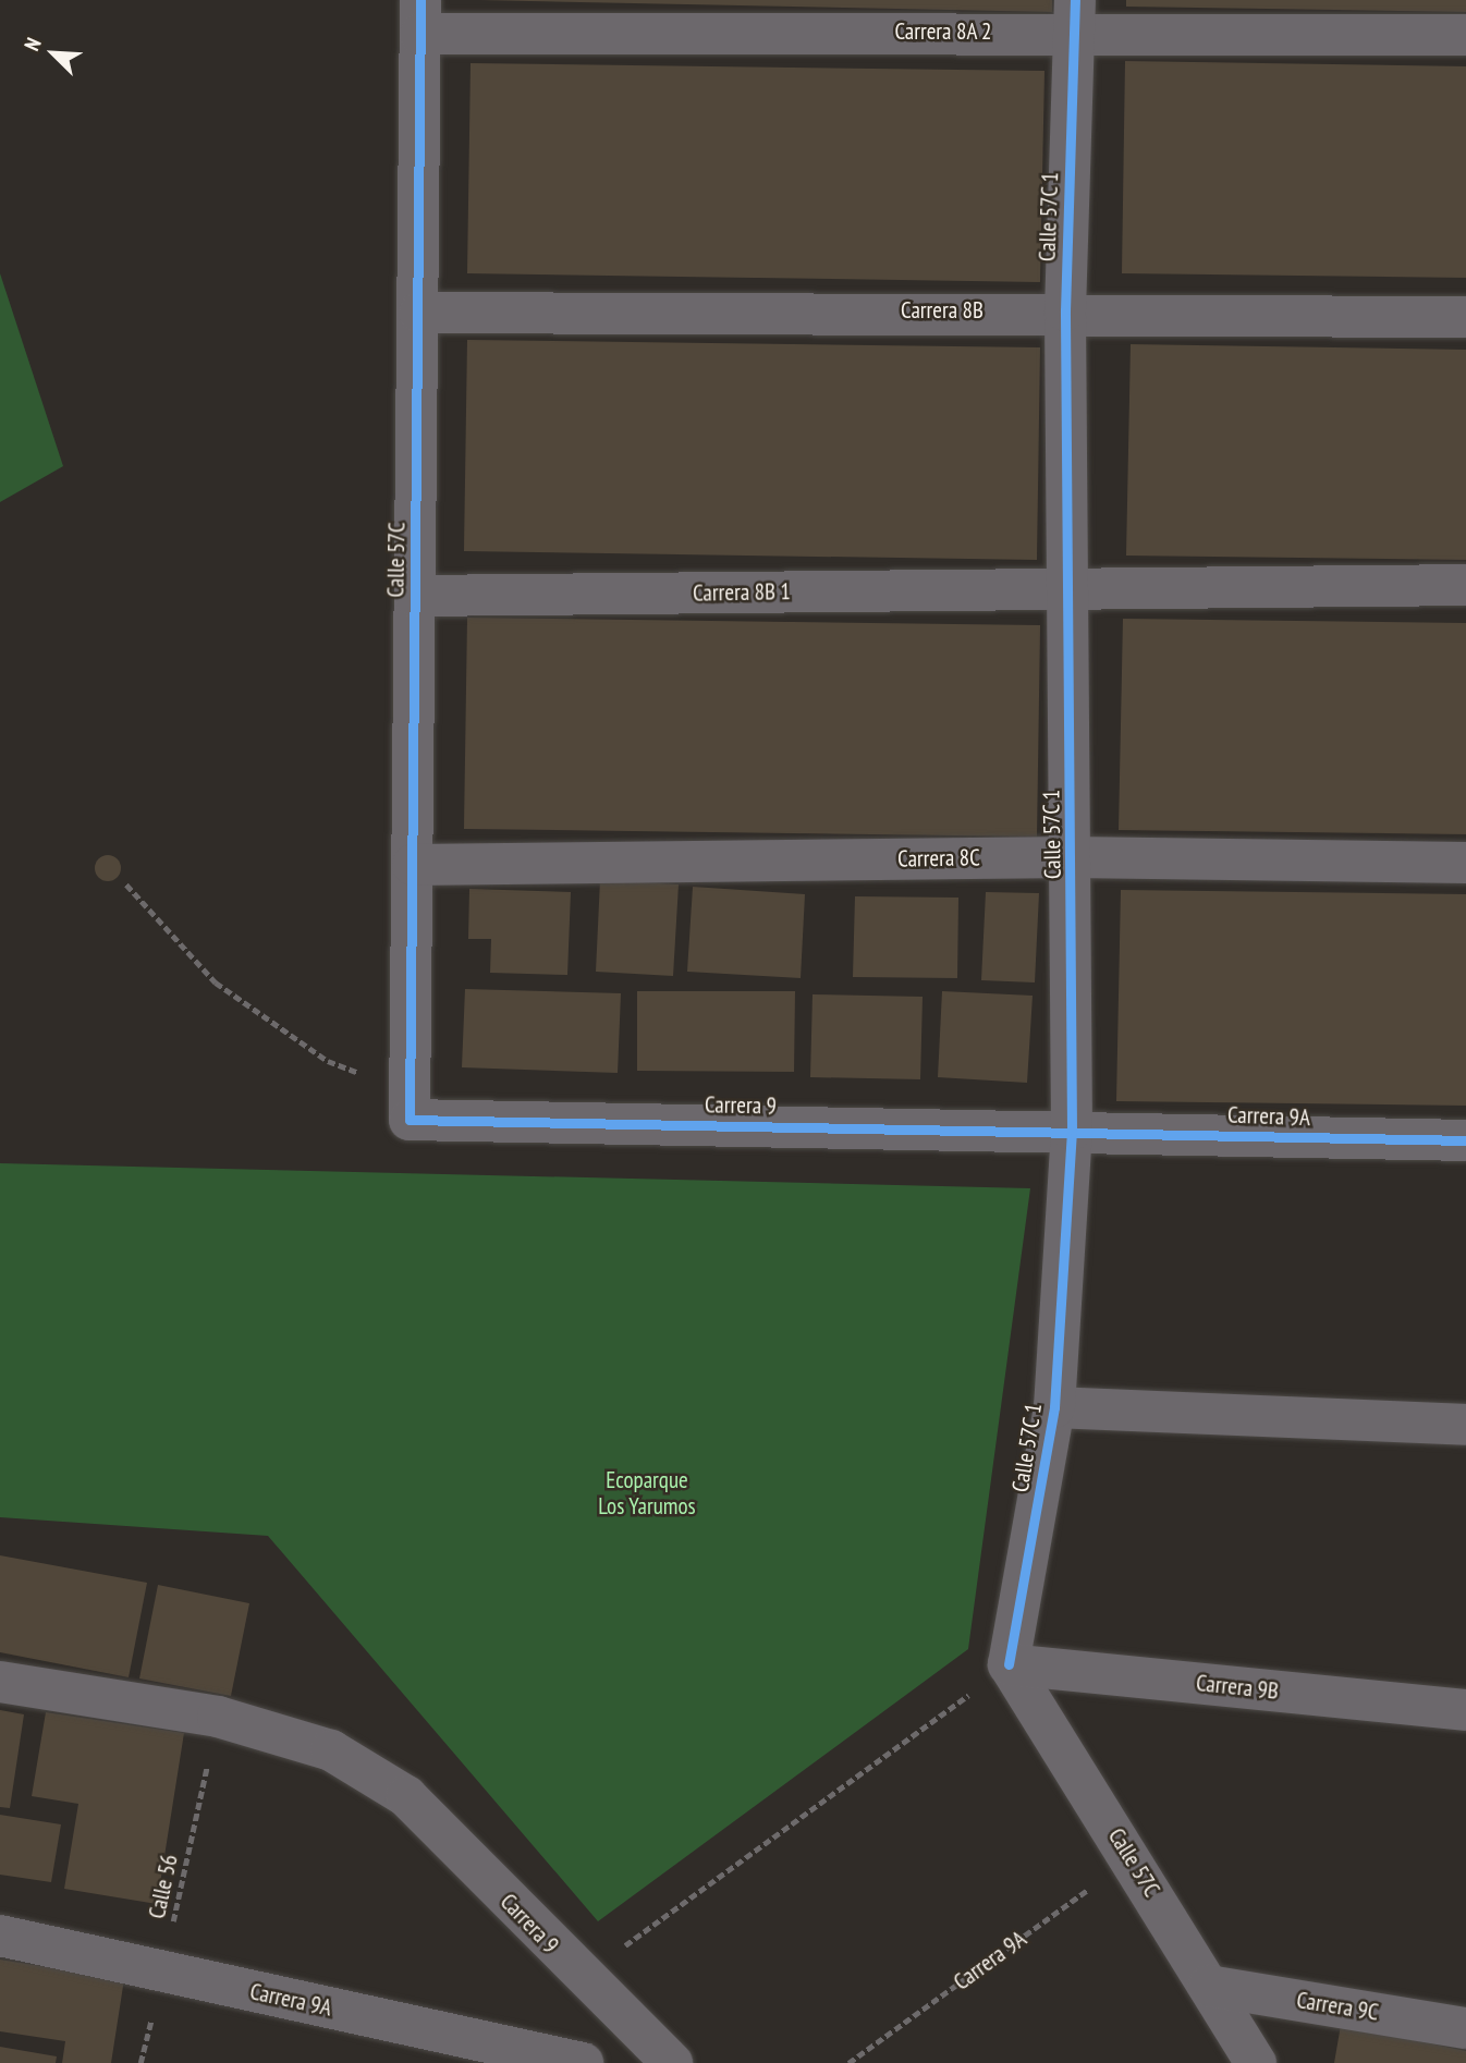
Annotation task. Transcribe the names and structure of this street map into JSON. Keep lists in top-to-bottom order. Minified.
{"streets":{"street":["Carrera 8A 2","Calle 57C 1","Carrera 8B","Calle 57C","Carrera 8B 1","Carrera 8C","Carrera 9","Carrera 9A","Carrera 9B","Carrera 9C"],"path":["Calle 56"]},"crossings":[["Carrera 8A 2","Calle 57C 1"],["Carrera 8A 2","Calle 57C"],["Calle 57C 1","Carrera 8B"],["Calle 57C 1","Calle 57C"],["Calle 57C 1","Carrera 8B 1"],["Calle 57C 1","Carrera 8C"],["Calle 57C 1","Carrera 9"],["Calle 57C 1","Carrera 9A"],["Calle 57C 1","Carrera 9B"],["Carrera 8B","Calle 57C"],["Calle 57C","Carrera 8B 1"],["Calle 57C","Carrera 8C"],["Calle 57C","Carrera 9"],["Calle 57C","Carrera 9A"],["Calle 57C","Carrera 9B"],["Calle 57C","Carrera 9C"],["Carrera 9","Carrera 9A"],["Carrera 9","Calle 56"],["Carrera 9A","Calle 56"]],"parks":["Ecoparque Los Yarumos"],"north":"top left"}
